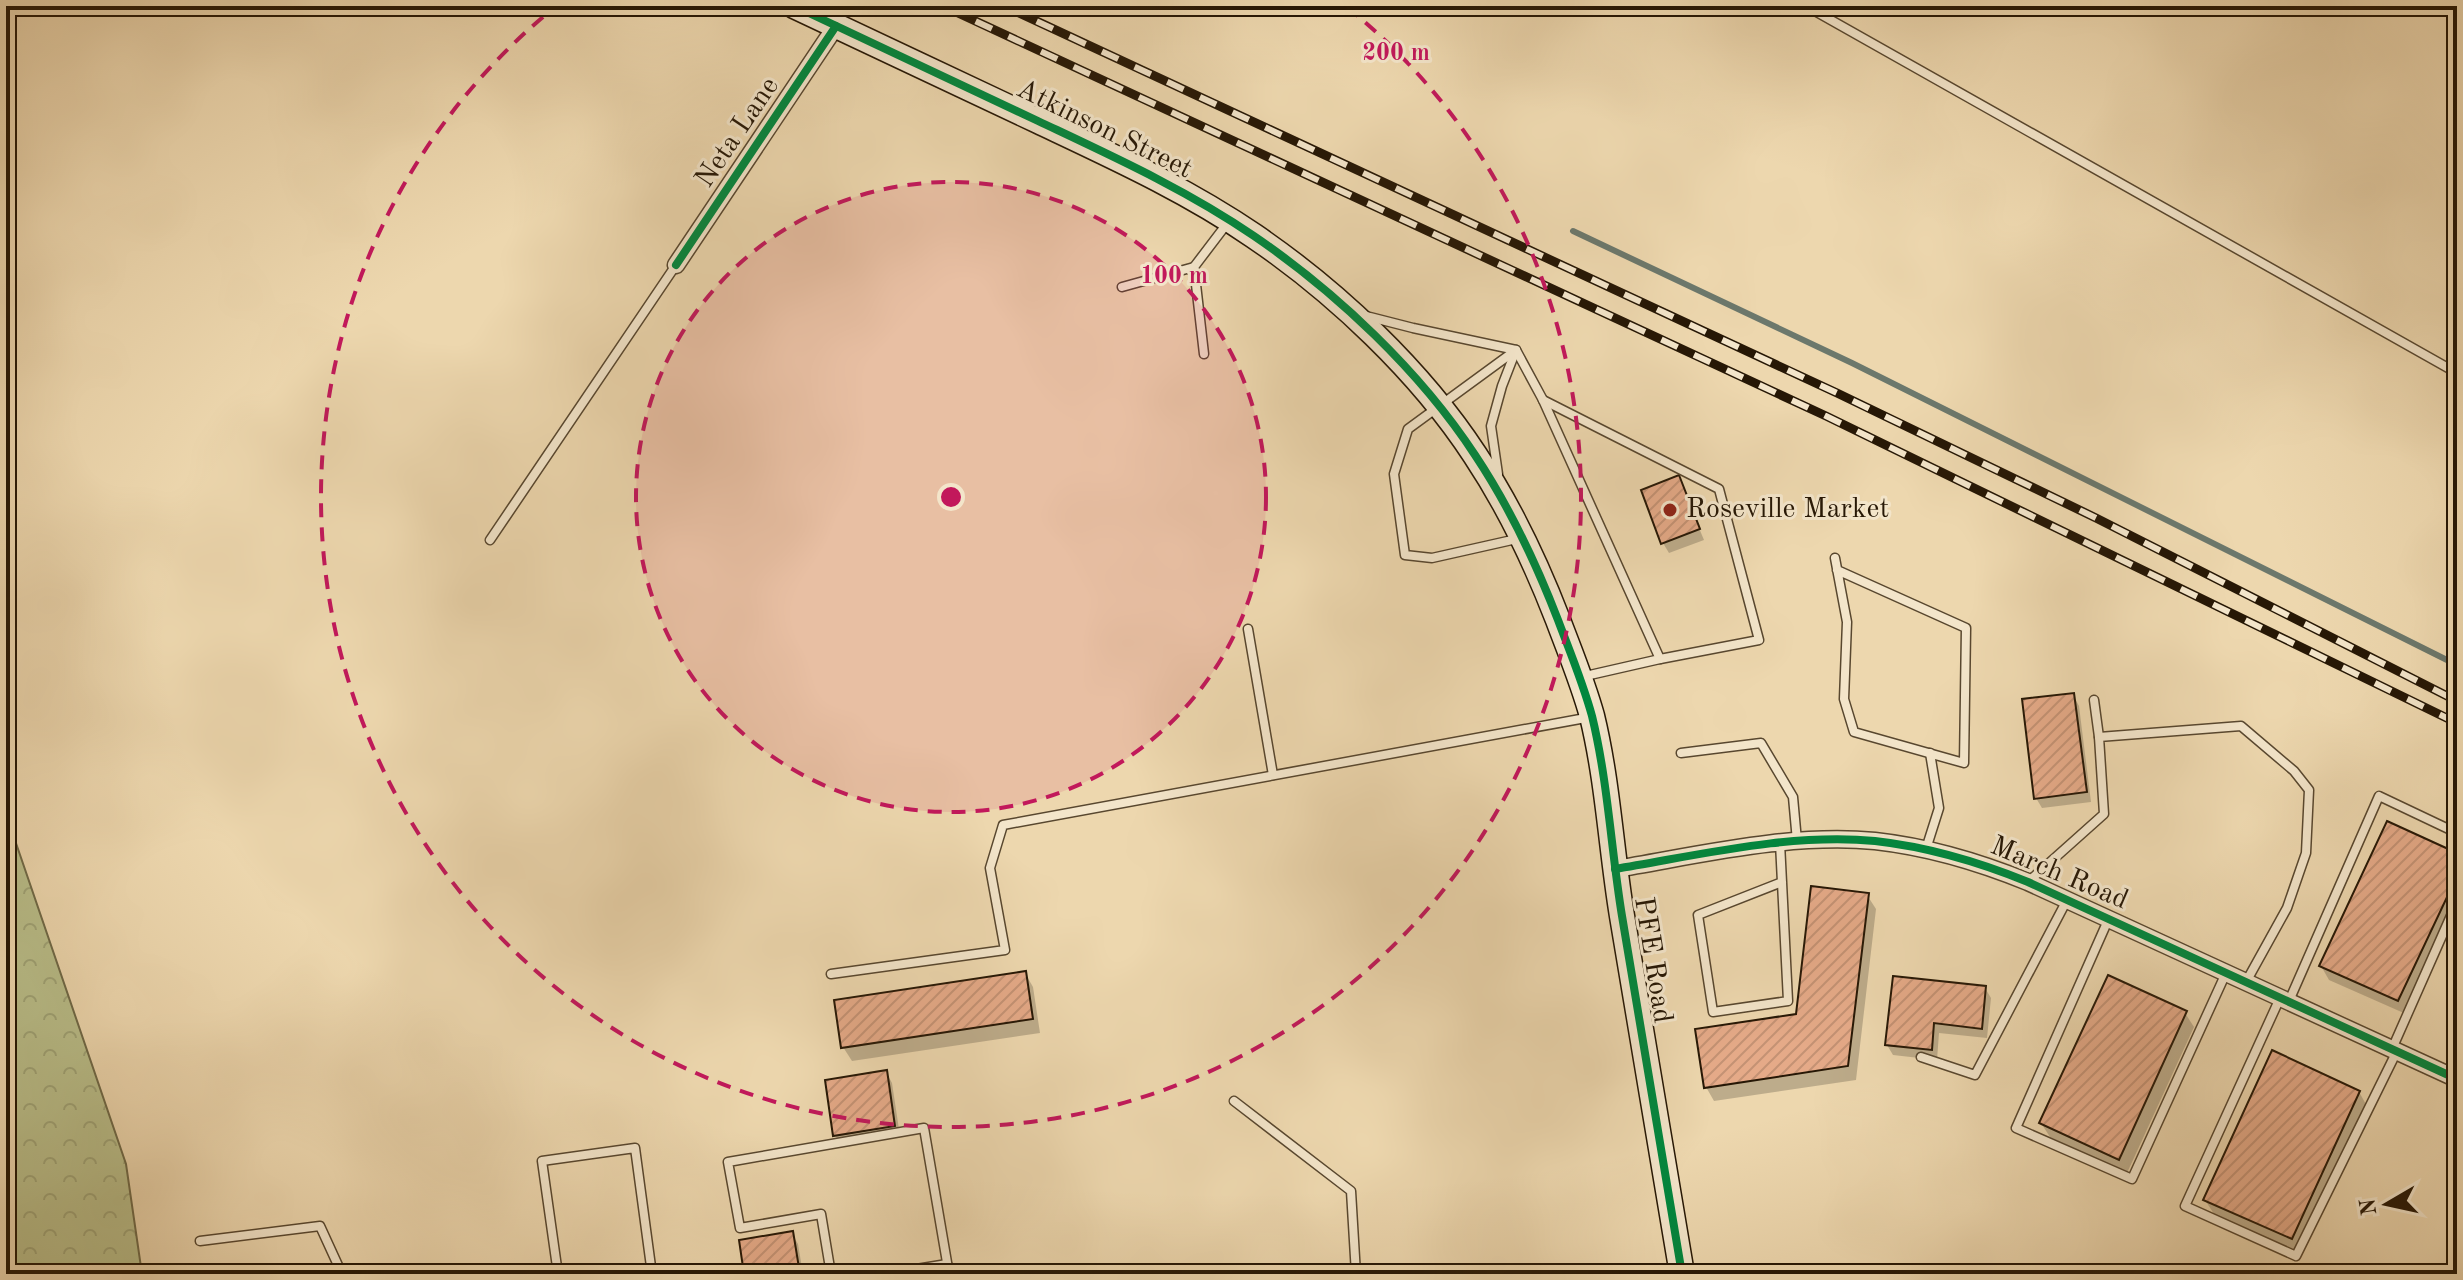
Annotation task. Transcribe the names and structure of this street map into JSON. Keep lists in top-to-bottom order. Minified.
{"streets":{"main road":["Atkinson Street","PFE Road"],"street":["Neta Lane","March Road"]},"crossings":[["Atkinson Street","Neta Lane"],["Atkinson Street","PFE Road"],["March Road","PFE Road"]],"places":["Roseville Market"],"north":"left","rings":["200 m","100 m"]}
